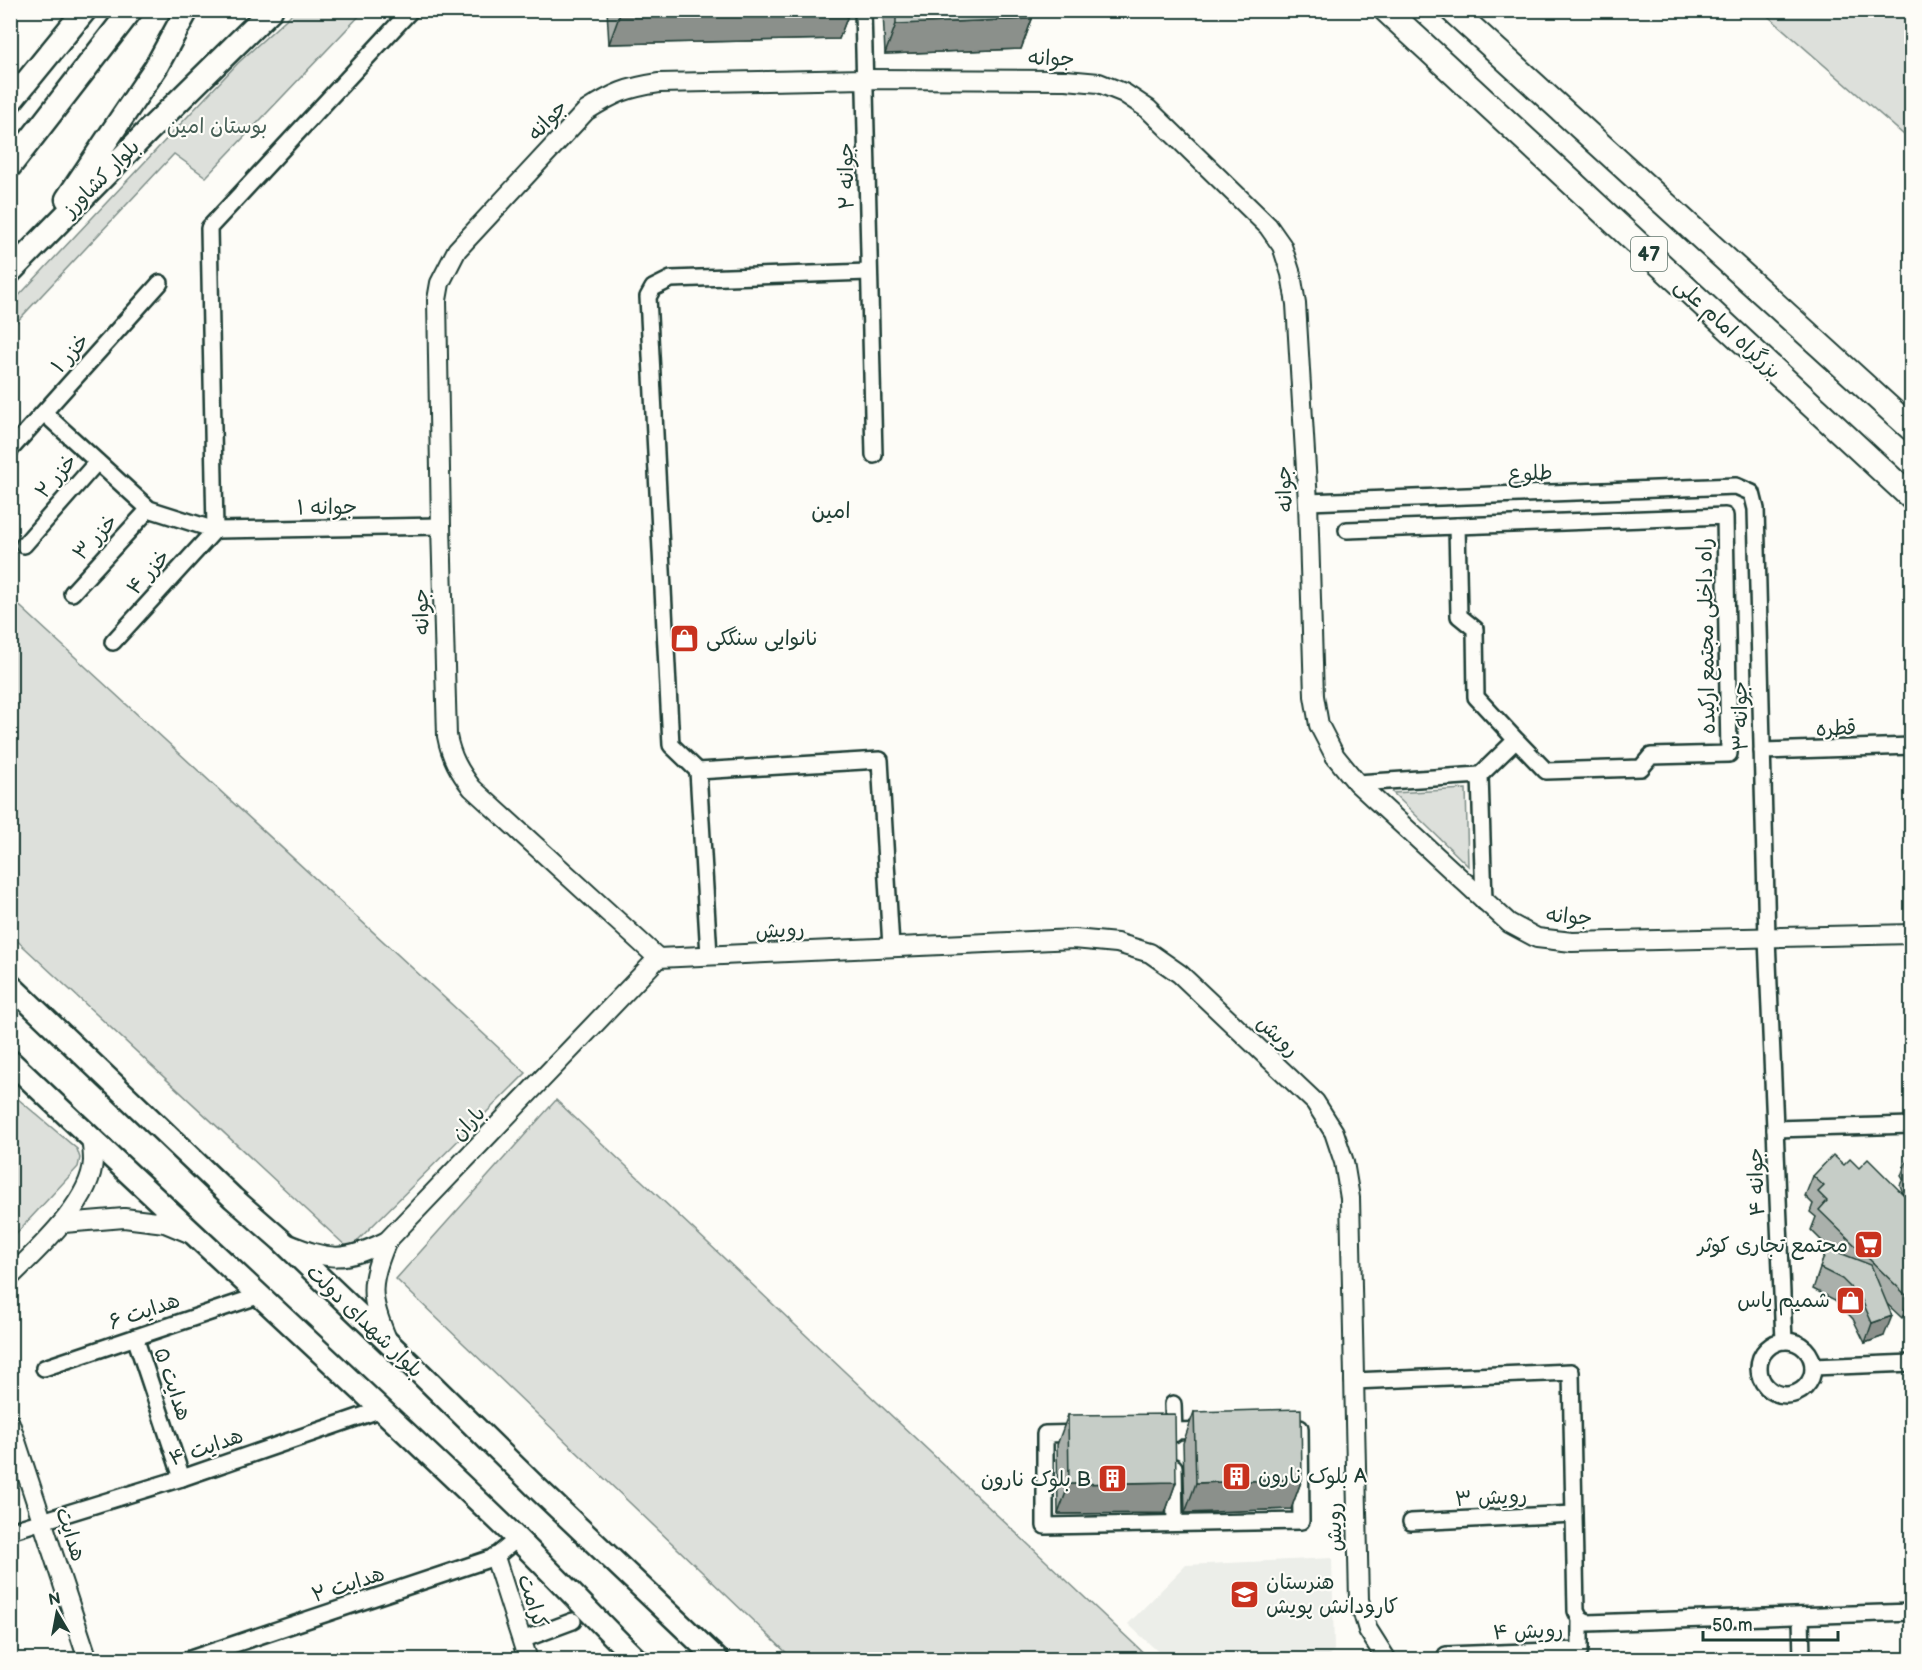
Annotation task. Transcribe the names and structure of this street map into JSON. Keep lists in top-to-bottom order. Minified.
{"streets":{"highway":["47","بزرگراه امام علی"],"main road":["بلوار کشاورز","بلوار شهدای دولت"],"street":["جوانه","جوانه ۲","خزر ۱","طلوع","خزر ۲","جوانه ۱","خزر ۳","خزر ۴","راه داخلی مجتمع ارکیده","جوانه ۳","قطره","رویش","باران","جوانه ۴","هدایت ۶","هدایت ۵","هدایت ۴","رویش ۳","هدایت","هدایت ۲","کرامت","رویش ۴"]},"crossings":[["جوانه","جوانه ۲"],["جوانه","طلوع"],["جوانه","جوانه ۱"],["جوانه","جوانه ۳"],["جوانه","رویش"],["جوانه","باران"],["جوانه","جوانه ۴"],["طلوع","جوانه ۳"],["جوانه ۱","خزر ۳"],["جوانه ۱","خزر ۴"],["جوانه ۳","قطره"],["جوانه ۳","جوانه ۴"],["رویش","باران"],["باران","بلوار شهدای دولت"],["هدایت ۶","هدایت ۵"],["هدایت ۵","هدایت ۴"],["هدایت ۴","هدایت"],["هدایت ۲","کرامت"]],"districts":["امین"],"parks":["بوستان امین"],"places":{"shop":["نانوایی سنگکی","شمیم یاس"],"supermarket":["محتمع تجاری کوثر"],"building":["بلوک نارون A","بلوک نارون B"],"school or university":["هنرستان کارودانش پویش"]},"scale_bar":"50 m","north":"top"}
